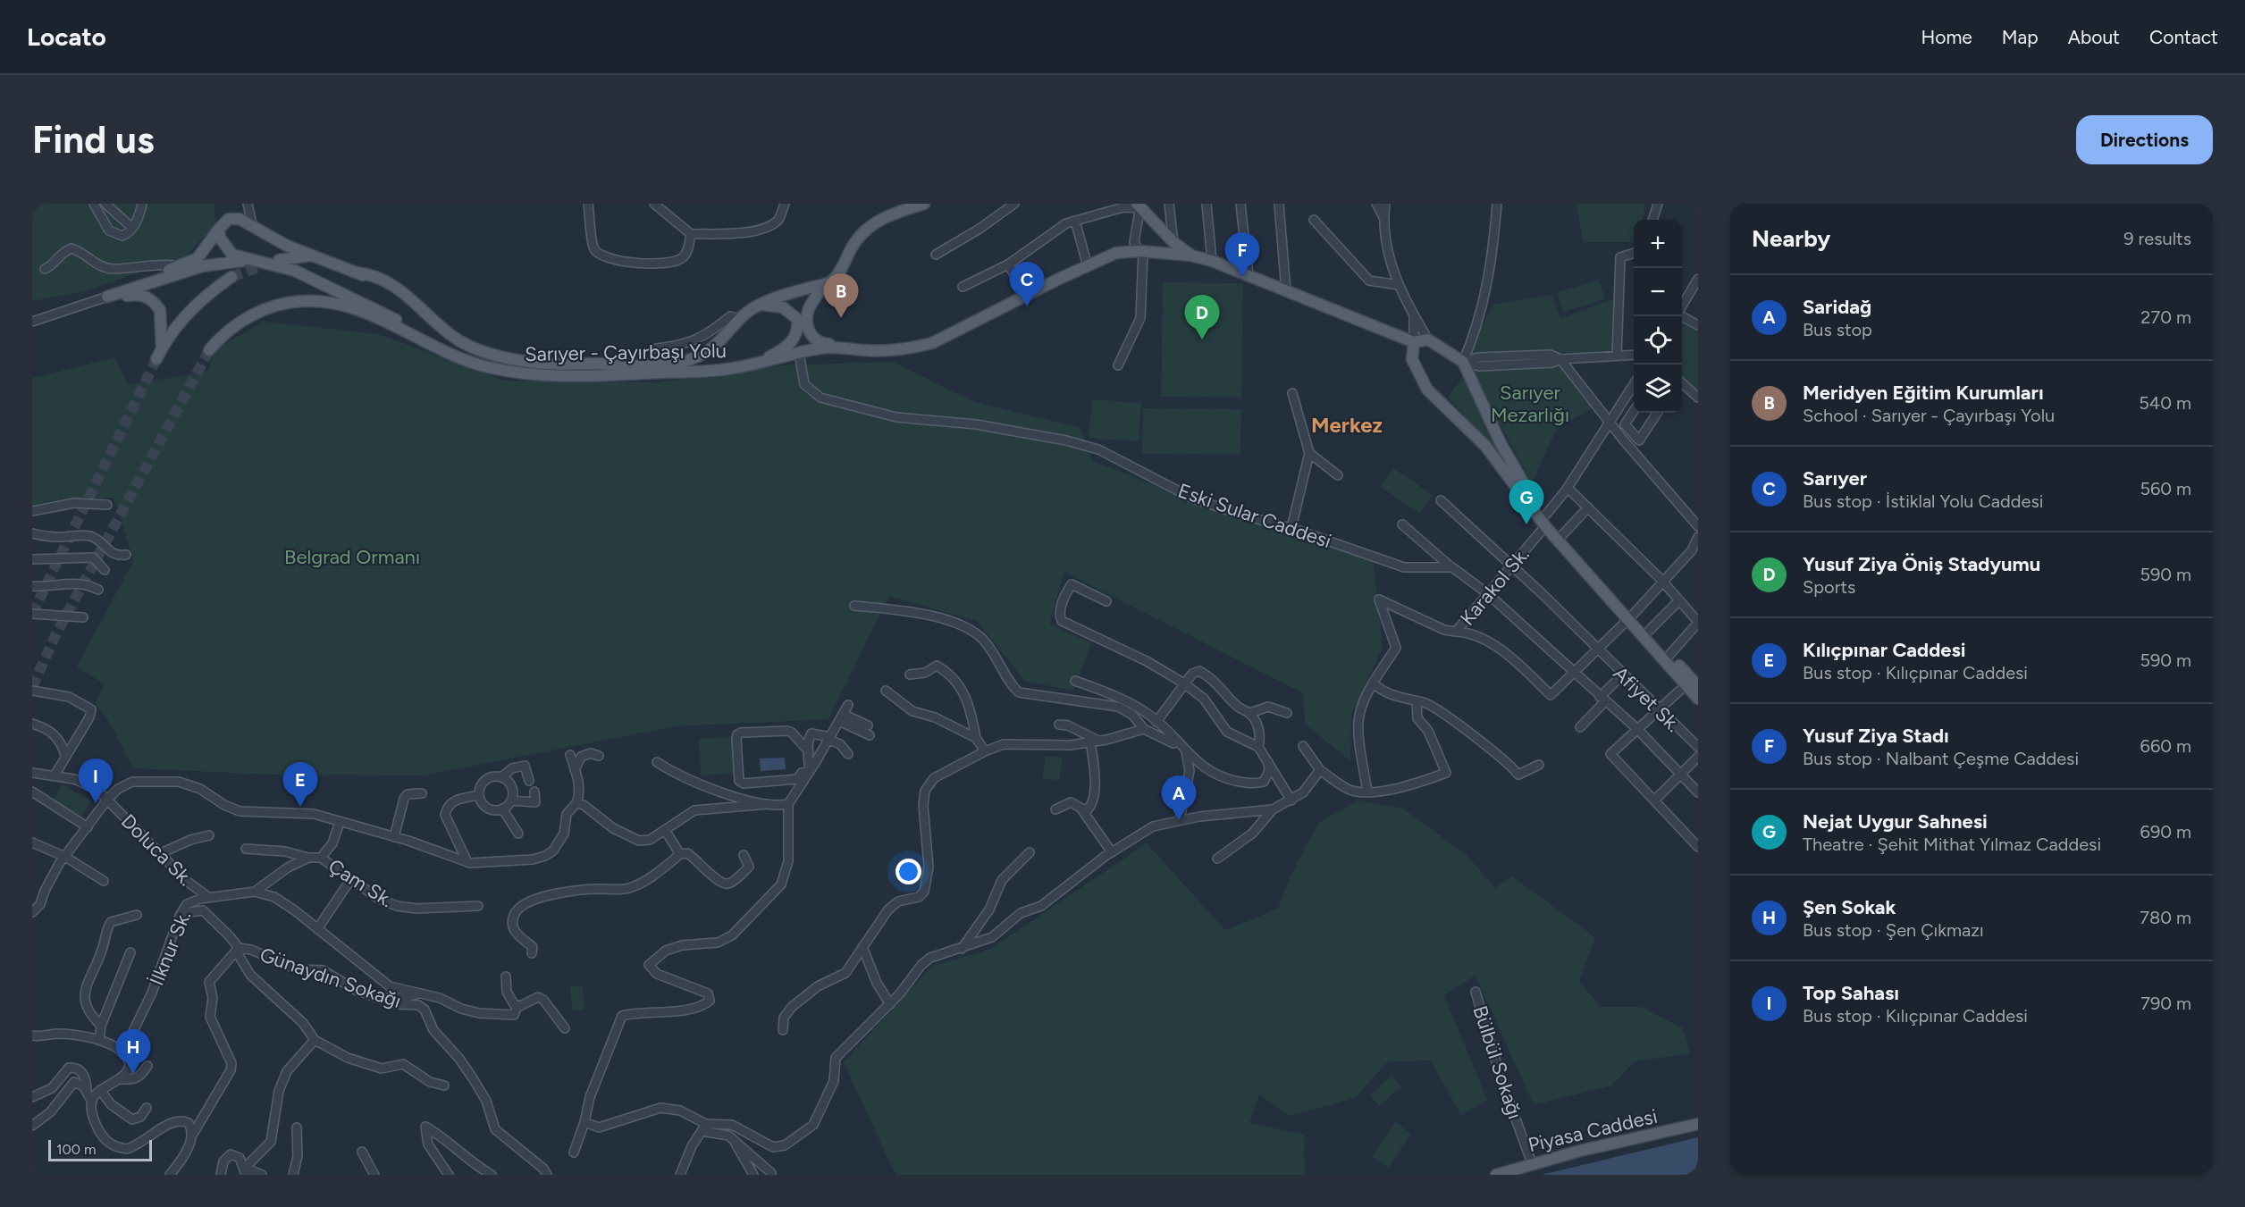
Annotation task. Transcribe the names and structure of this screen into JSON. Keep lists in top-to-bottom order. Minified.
{"streets":{"main road":["Sarıyer - Çayırbaşı Yolu","Piyasa Caddesi"],"street":["Eski Sular Caddesi","Karakol Sk.","Afiyet Sk.","Doluca Sk.","Çam Sk.","İlknur Sk.","Günaydın Sokağı","Bülbül Sokağı"]},"crossings":[["Sarıyer - Çayırbaşı Yolu","Eski Sular Caddesi"],["Karakol Sk.","Afiyet Sk."],["Doluca Sk.","İlknur Sk."],["Çam Sk.","İlknur Sk."],["Bülbül Sokağı","Piyasa Caddesi"]],"districts":["Merkez"],"parks":["Sarıyer Mezarlığı","Belgrad Ormanı"],"scale_bar":"100 m","page":{"header":"Locato","nav":["Home","Map","About","Contact"],"buttons":"Directions","title":"Find us","heading":["Nearby","9 results"],"map_buttons":["+","−"],"pins":["F","C","B","D","G","I","E","A","H"],"list":[{"mark":"A","name":"Saridağ","note":"Bus stop","value":"270 m"},{"mark":"B","name":"Meridyen Eğitim Kurumları","note":"School · Sarıyer - Çayırbaşı Yolu","value":"540 m"},{"mark":"C","name":"Sarıyer","note":"Bus stop · İstiklal Yolu Caddesi","value":"560 m"},{"mark":"D","name":"Yusuf Ziya Öniş Stadyumu","note":"Sports","value":"590 m"},{"mark":"E","name":"Kılıçpınar Caddesi","note":"Bus stop · Kılıçpınar Caddesi","value":"590 m"},{"mark":"F","name":"Yusuf Ziya Stadı","note":"Bus stop · Nalbant Çeşme Caddesi","value":"660 m"},{"mark":"G","name":"Nejat Uygur Sahnesi","note":"Theatre · Şehit Mithat Yılmaz Caddesi","value":"690 m"},{"mark":"H","name":"Şen Sokak","note":"Bus stop · Şen Çıkmazı","value":"780 m"},{"mark":"I","name":"Top Sahası","note":"Bus stop · Kılıçpınar Caddesi","value":"790 m"}],"scale":"100 m"}}
